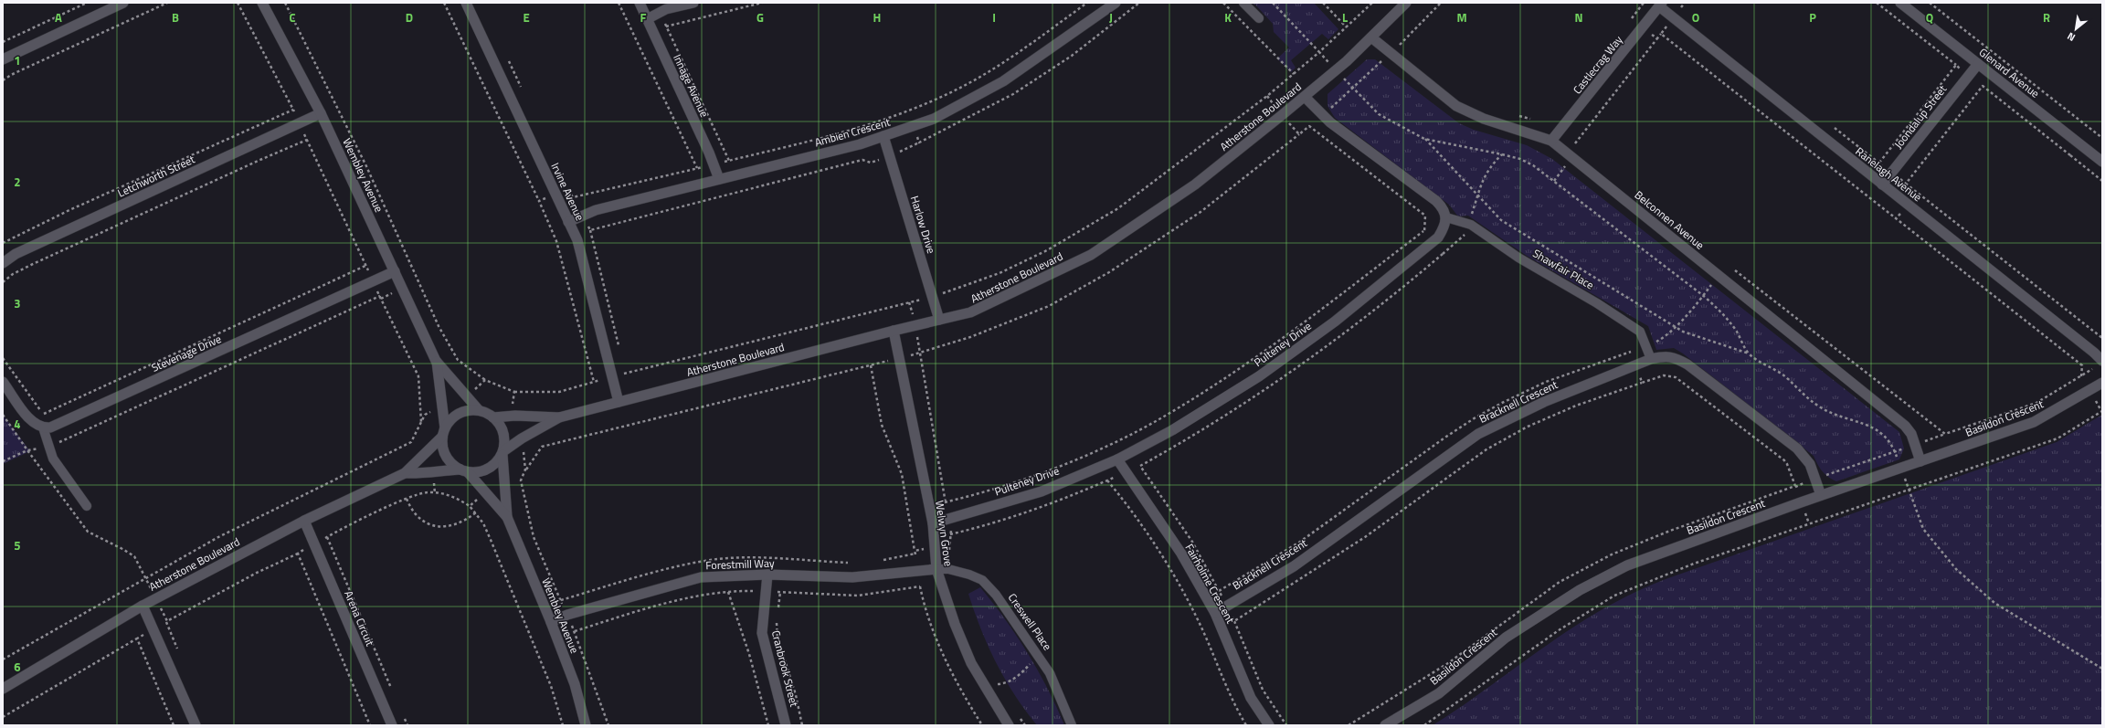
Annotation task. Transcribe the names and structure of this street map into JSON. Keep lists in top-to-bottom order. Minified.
{"streets":{"street":["Castlecrag Way","Glenard Avenue","Innage Avenue","Atherstone Boulevard","Joondalup Street","Ambien Crescent","Ranelagh Avenue","Wembley Avenue","Letchworth Street","Irvine Avenue","Belconnen Avenue","Harlow Drive","Pulteney Drive","Stevenage Drive","Bracknell Crescent","Basildon Crescent","Welwyn Grove","Forestmill Way","Fairholme Crescent","Arena Circuit","Cranbrook Street"],"lane":["Shawfair Place","Creswell Place"]},"crossings":[["Castlecrag Way","Ranelagh Avenue"],["Castlecrag Way","Belconnen Avenue"],["Glenard Avenue","Joondalup Street"],["Innage Avenue","Ambien Crescent"],["Atherstone Boulevard","Wembley Avenue"],["Atherstone Boulevard","Irvine Avenue"],["Atherstone Boulevard","Belconnen Avenue"],["Atherstone Boulevard","Harlow Drive"],["Atherstone Boulevard","Welwyn Grove"],["Atherstone Boulevard","Arena Circuit"],["Joondalup Street","Ranelagh Avenue"],["Ambien Crescent","Irvine Avenue"],["Ambien Crescent","Harlow Drive"],["Wembley Avenue","Letchworth Street"],["Wembley Avenue","Stevenage Drive"],["Wembley Avenue","Forestmill Way"],["Belconnen Avenue","Basildon Crescent"],["Shawfair Place","Pulteney Drive"],["Shawfair Place","Bracknell Crescent"],["Pulteney Drive","Welwyn Grove"],["Pulteney Drive","Fairholme Crescent"],["Bracknell Crescent","Basildon Crescent"],["Bracknell Crescent","Fairholme Crescent"],["Welwyn Grove","Forestmill Way"],["Welwyn Grove","Creswell Place"],["Forestmill Way","Creswell Place"],["Forestmill Way","Cranbrook Street"]],"north":"bottom left","grid":{"columns":["A","B","C","D","E","F","G","H","I","J","K","L","M","N","O","P","Q","R"],"rows":["1","2","3","4","5","6"]}}
